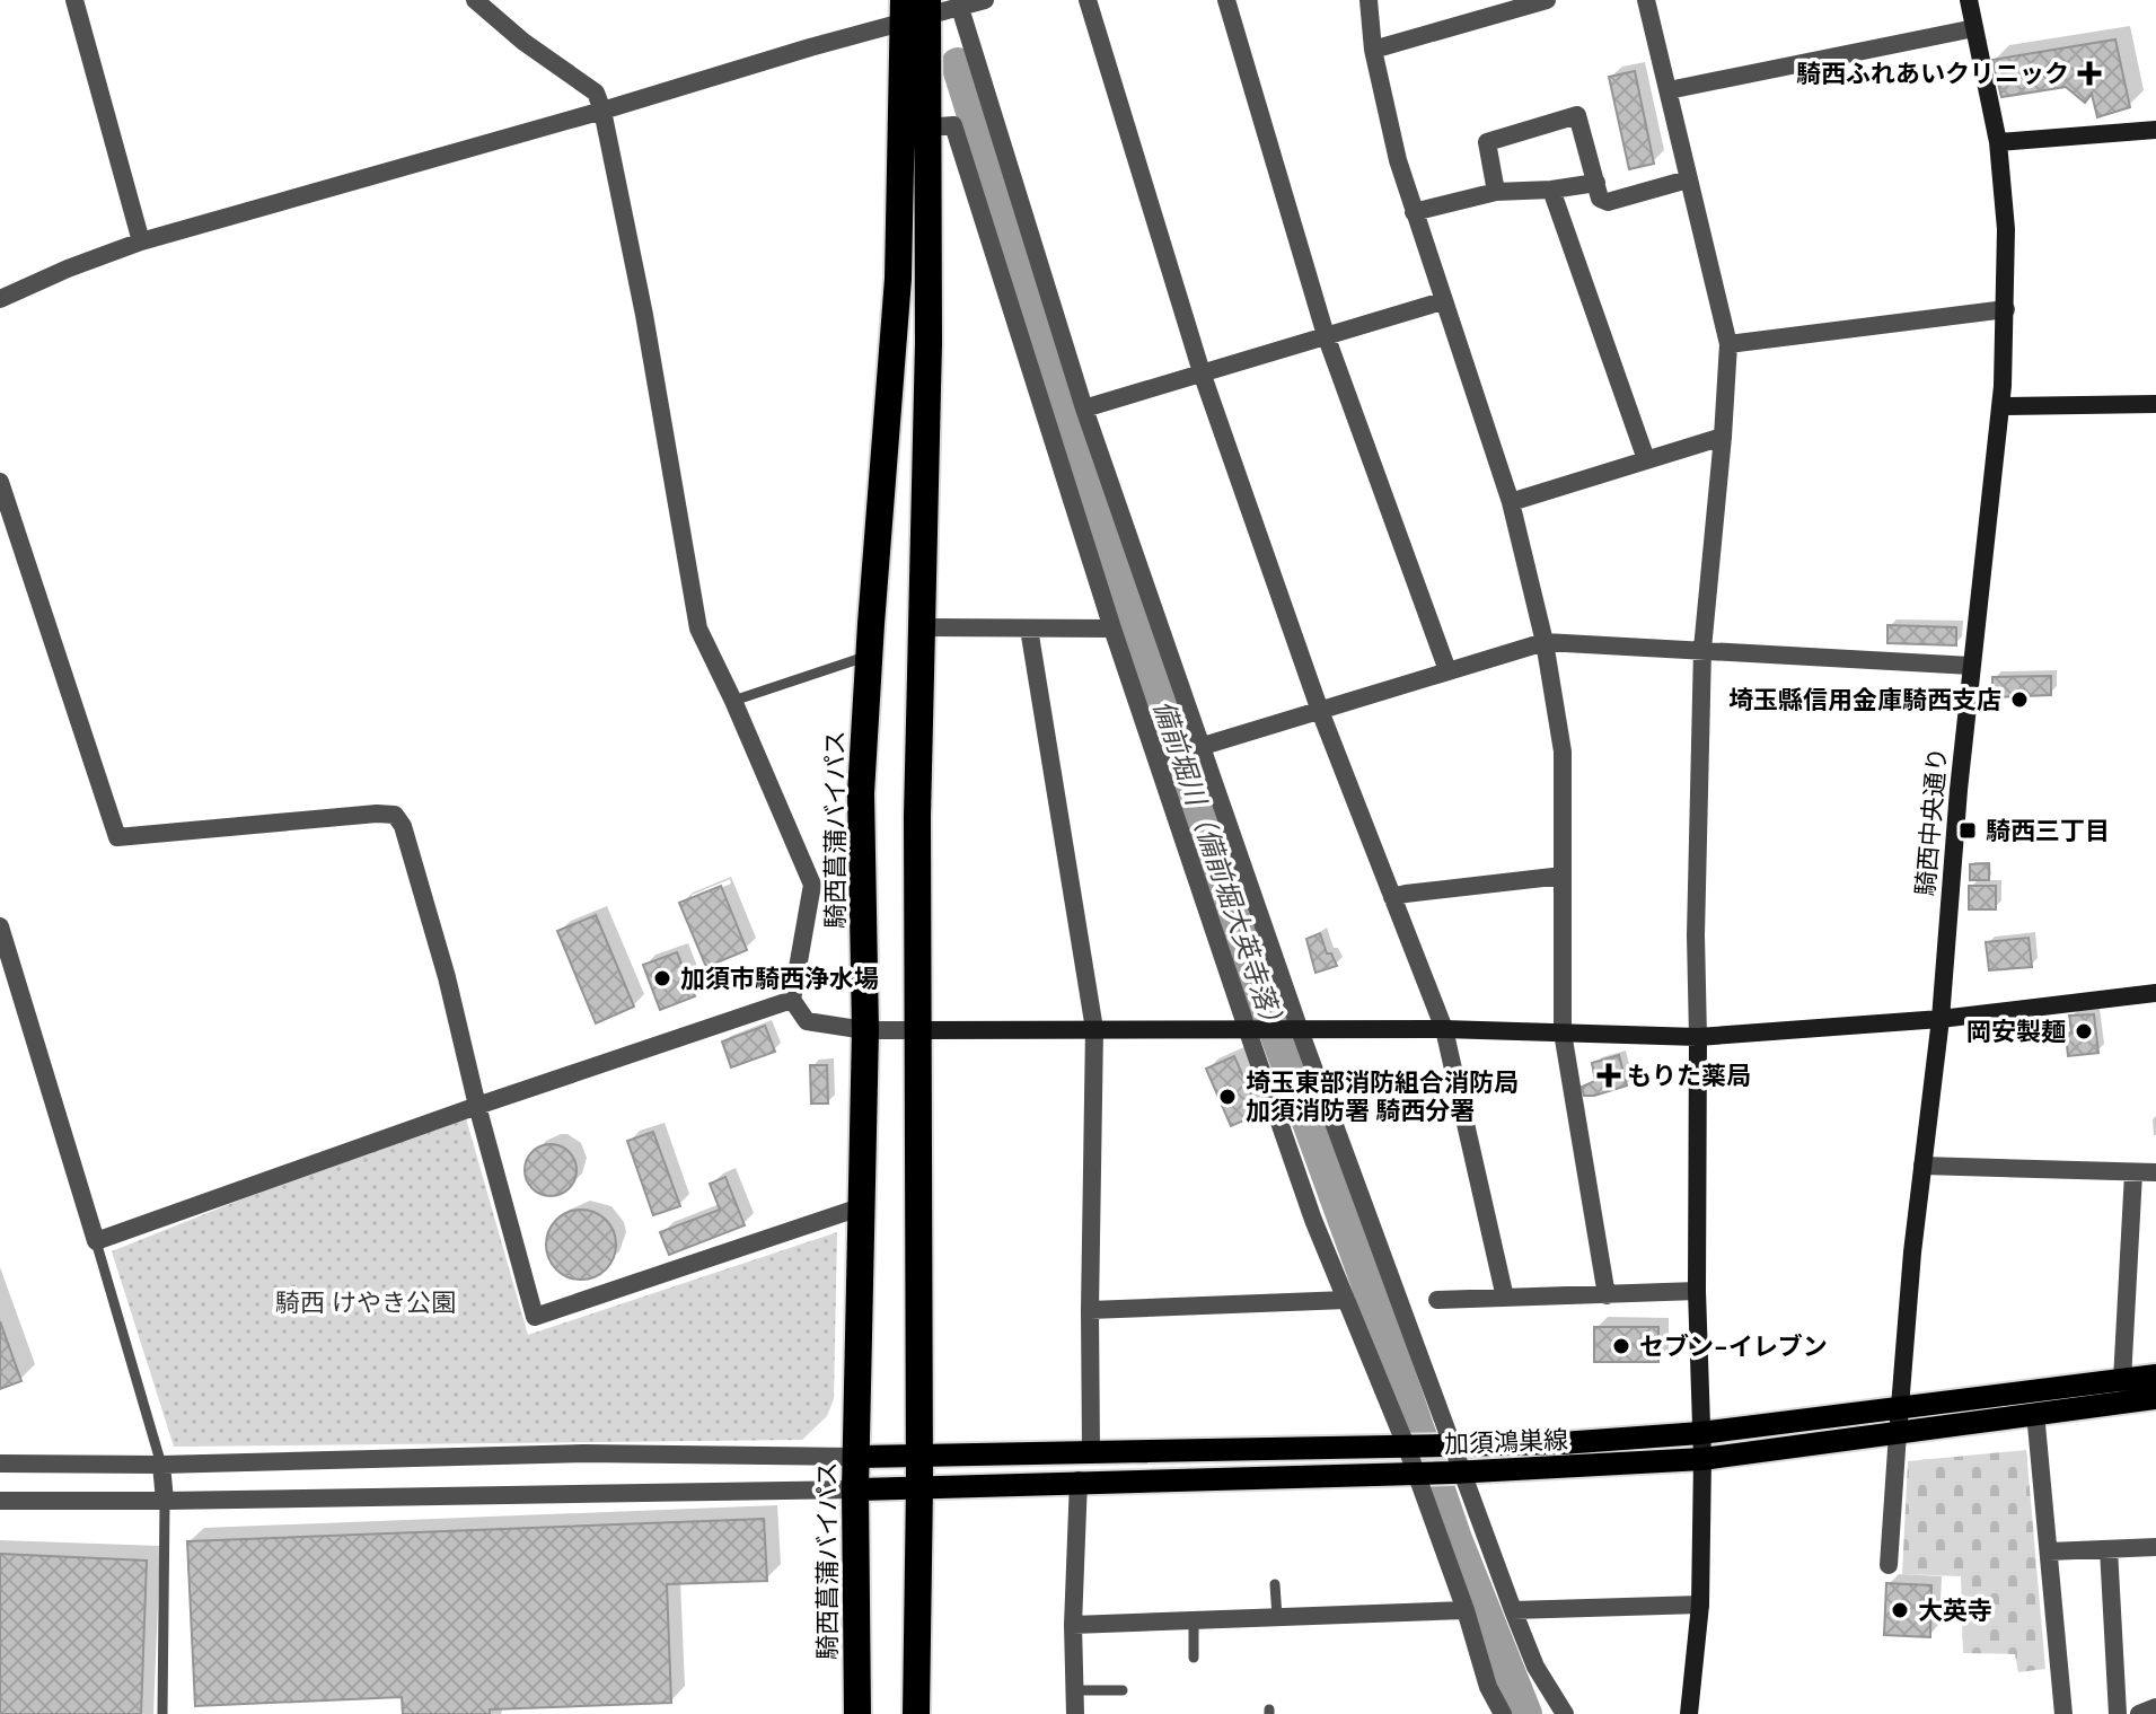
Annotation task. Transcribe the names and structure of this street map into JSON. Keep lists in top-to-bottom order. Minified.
{"streets":{"highway":["騎西菖蒲バイパス"],"main road":["加須鴻巣線"],"street":["騎西中央通り"]},"crossings":[["騎西中央通り","加須鴻巣線"],["騎西菖蒲バイパス","加須鴻巣線"]],"water":["備前堀川（備前堀大英寺落）"],"parks":["騎西 けやき公園"],"places":{"health":["騎西ふれあいクリニック","もりた薬局"],"other":["埼玉縣信用金庫騎西支店","加須市騎西浄水場","岡安製麺","埼玉東部消防組合消防局 加須消防署 騎西分署","セブン-イレブン","大英寺"],"transit":["騎西三丁目"]}}
